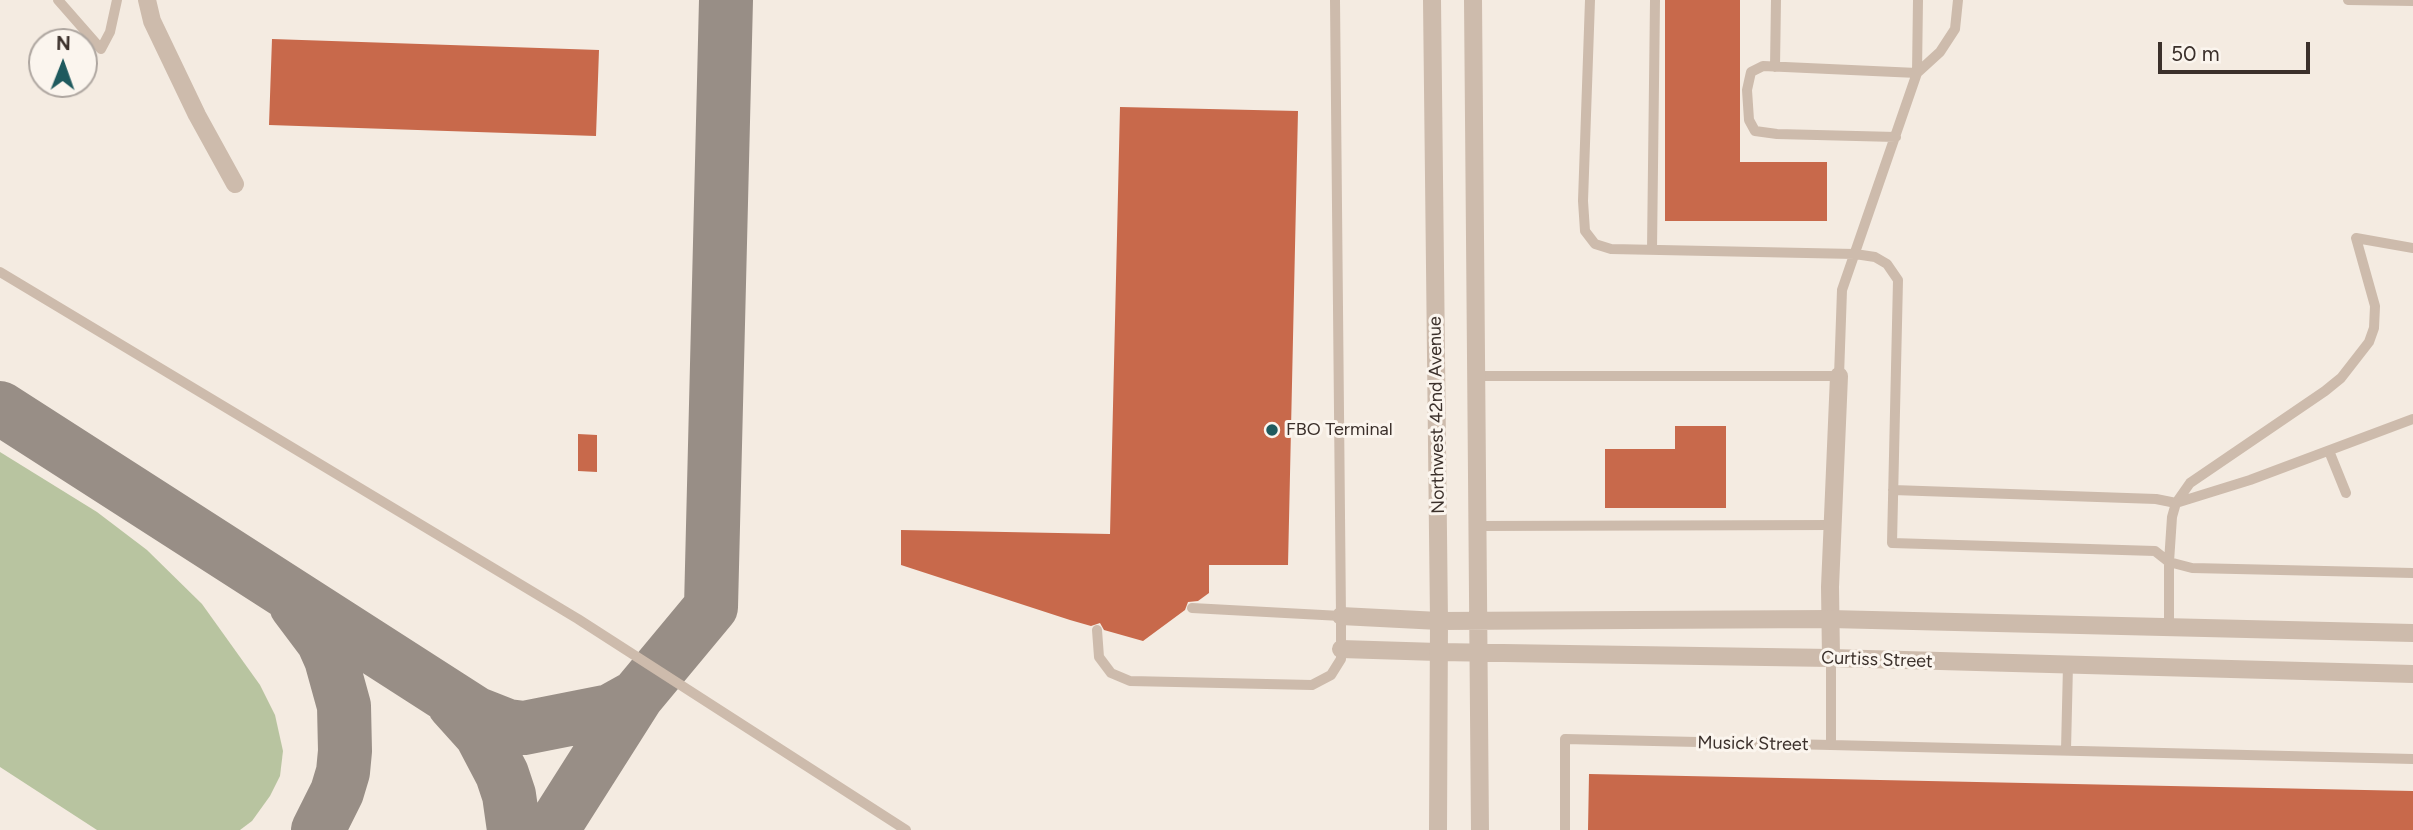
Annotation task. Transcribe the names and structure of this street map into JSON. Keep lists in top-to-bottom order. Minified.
{"streets":{"street":["Northwest 42nd Avenue","Curtiss Street","Musick Street"]},"crossings":[["Northwest 42nd Avenue","Curtiss Street"],["Curtiss Street","Musick Street"]],"places":["FBO Terminal"],"scale_bar":"50 m","north":"top"}
